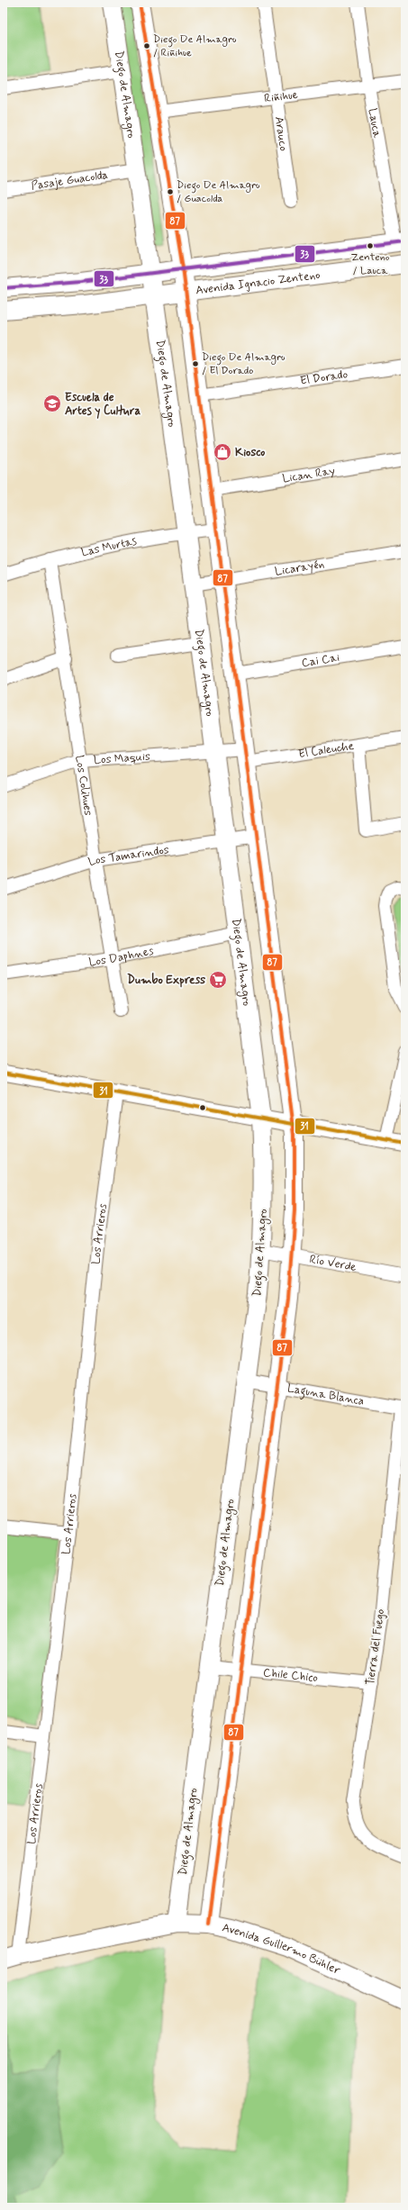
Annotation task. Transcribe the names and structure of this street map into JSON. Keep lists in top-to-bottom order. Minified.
{"streets":{"main road":["Diego de Almagro","Avenida Ignacio Zenteno","Avenida Guillermo Bühler"],"street":["Riñihue","Lauca","Arauco","Pasaje Guacolda","El Dorado","Lican Ray","Las Murtas","Licarayén","Cai Cai","El Caleuche","Los Maquis","Los Colihues","Los Tamarindos","Los Daphnes","Los Arrieros","Río Verde","Laguna Blanca","Tierra del Fuego","Chile Chico"]},"crossings":[["Diego de Almagro","Pasaje Guacolda"],["Diego de Almagro","Avenida Ignacio Zenteno"],["Diego de Almagro","Las Murtas"],["Diego de Almagro","Licarayén"],["Diego de Almagro","Los Maquis"],["Diego de Almagro","Los Tamarindos"],["Diego de Almagro","Los Daphnes"],["Diego de Almagro","Río Verde"],["Diego de Almagro","Laguna Blanca"],["Diego de Almagro","Chile Chico"],["Diego de Almagro","Avenida Guillermo Bühler"],["Riñihue","Lauca"],["Riñihue","Arauco"],["Lauca","Avenida Ignacio Zenteno"],["Las Murtas","Los Colihues"],["El Caleuche","Los Maquis"],["Los Maquis","Los Colihues"],["Los Colihues","Los Tamarindos"],["Los Colihues","Los Daphnes"],["Los Arrieros","Avenida Guillermo Bühler"],["Laguna Blanca","Tierra del Fuego"],["Tierra del Fuego","Chile Chico"]],"places":{"other":["Diego De Almagro / Riñihue","Diego De Almagro / Guacolda","Zenteno / Lauca","Diego De Almagro / El Dorado"],"school or university":["Escuela de Artes y Cultura"],"shop":["Kiosco"],"supermarket":["Dumbo Express"]},"lines":["transit line 87","transit line 33","transit line 31"]}
